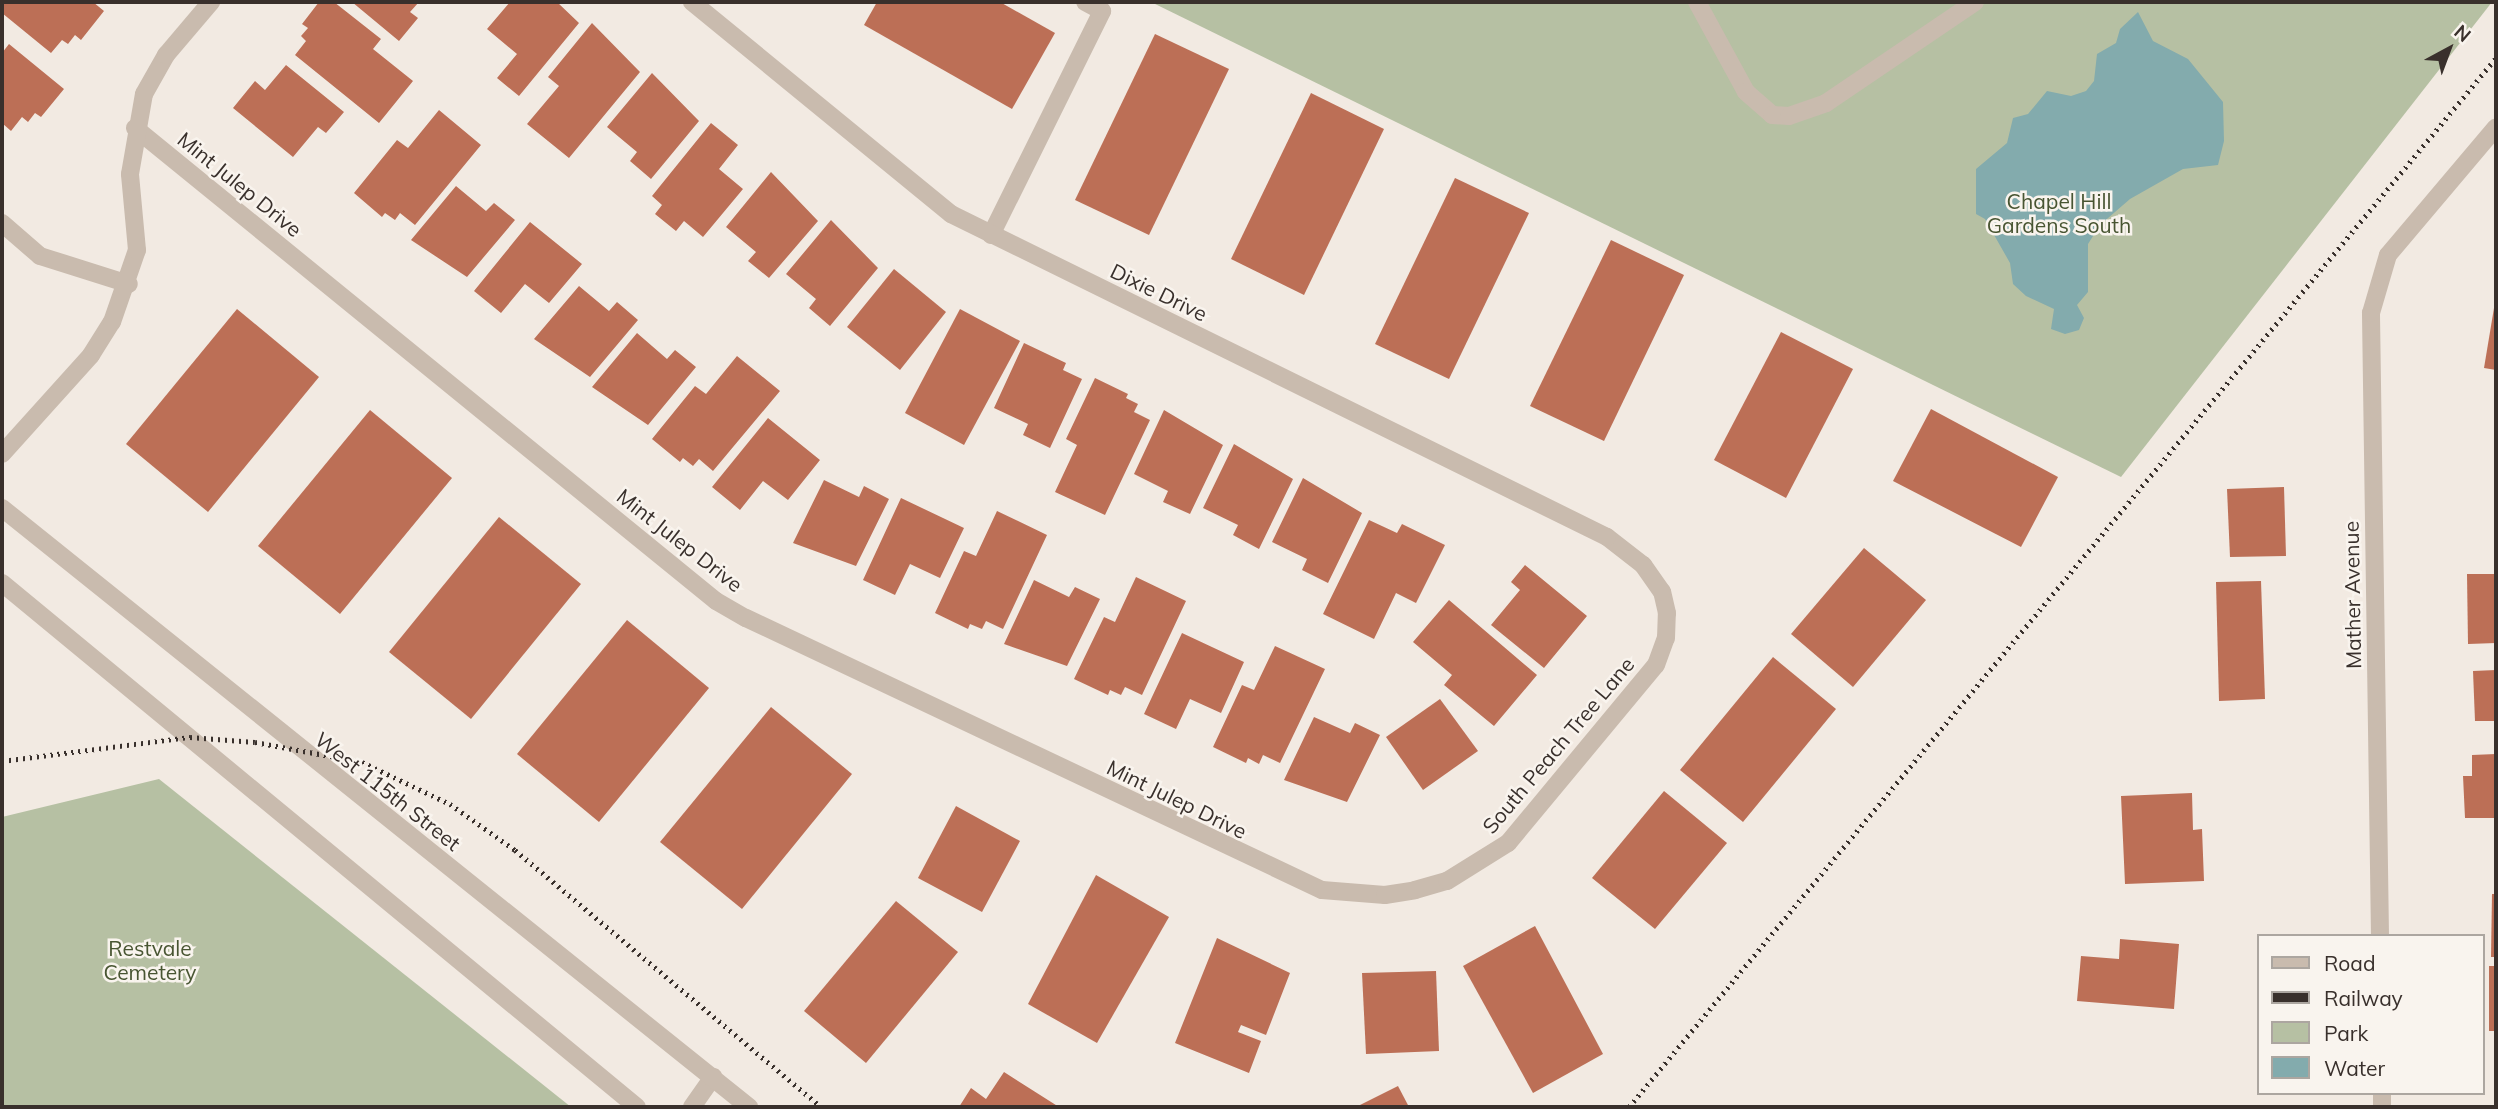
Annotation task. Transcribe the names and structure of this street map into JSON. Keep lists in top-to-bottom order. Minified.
{"streets":{"street":["Mint Julep Drive","Dixie Drive","Mather Avenue","South Peach Tree Lane","West 115th Street"]},"crossings":[["Mint Julep Drive","South Peach Tree Lane"],["Dixie Drive","South Peach Tree Lane"]],"parks":["Chapel Hill Gardens South","Restvale Cemetery"],"legend":["Road","Railway","Park","Water"],"north":"top right"}
